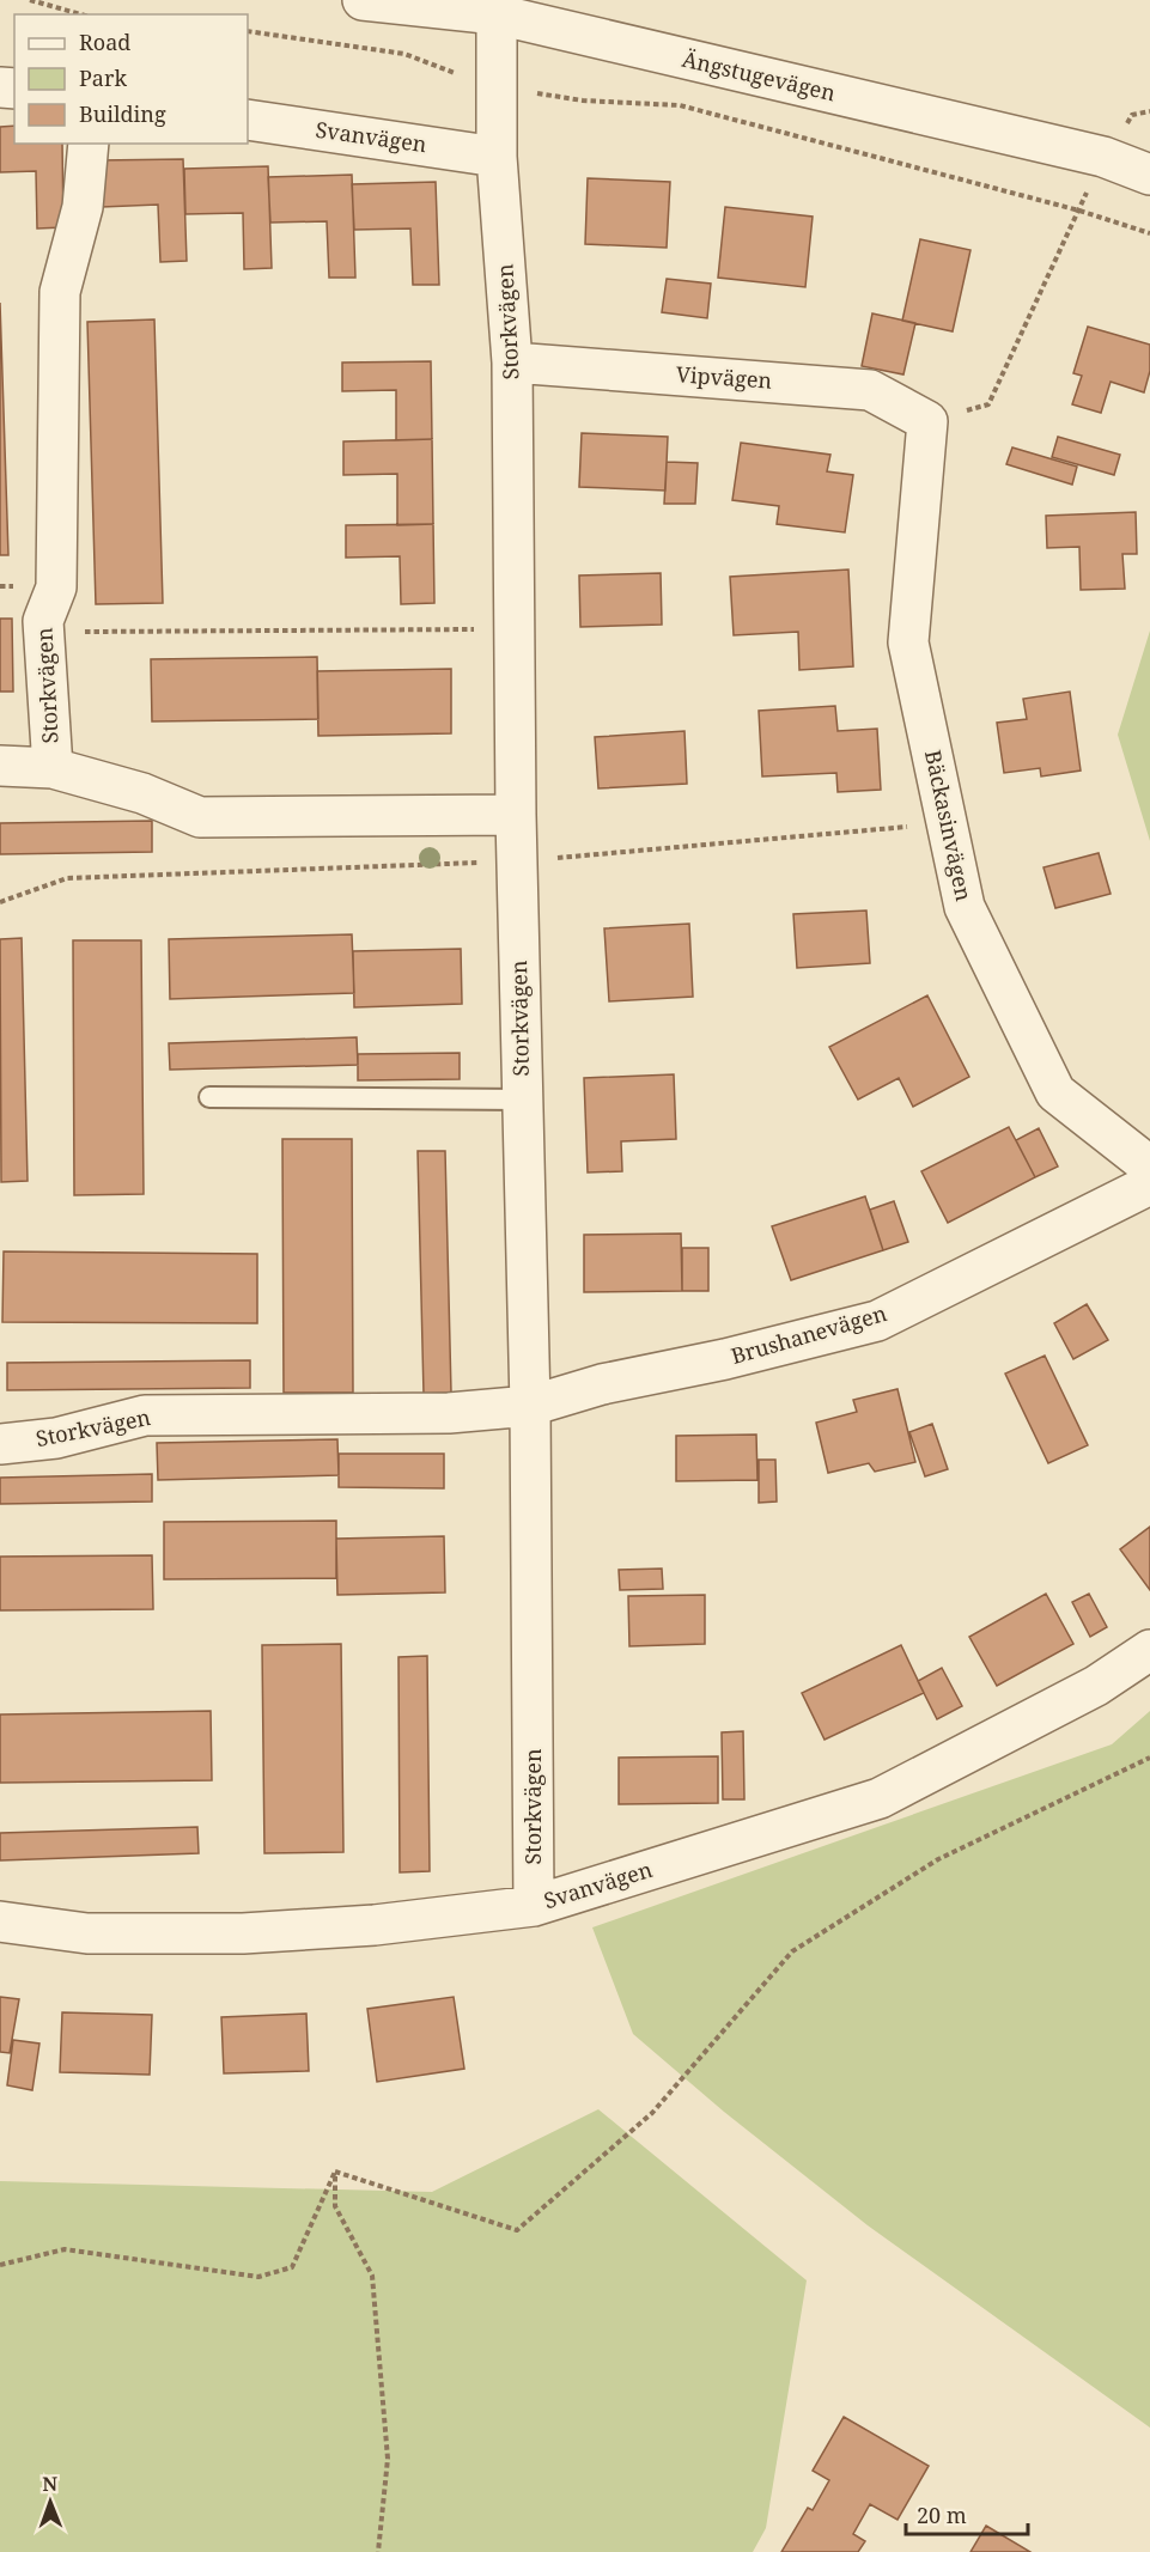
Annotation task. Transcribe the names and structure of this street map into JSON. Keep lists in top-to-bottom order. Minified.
{"streets":{"street":["Ängstugevägen","Svanvägen","Storkvägen","Vipvägen","Bäckasinvägen","Brushanevägen"]},"crossings":[["Ängstugevägen","Storkvägen"],["Svanvägen","Storkvägen"],["Storkvägen","Vipvägen"],["Storkvägen","Brushanevägen"],["Vipvägen","Bäckasinvägen"]],"legend":["Road","Park","Building"],"scale_bar":"20 m","north":"top"}
